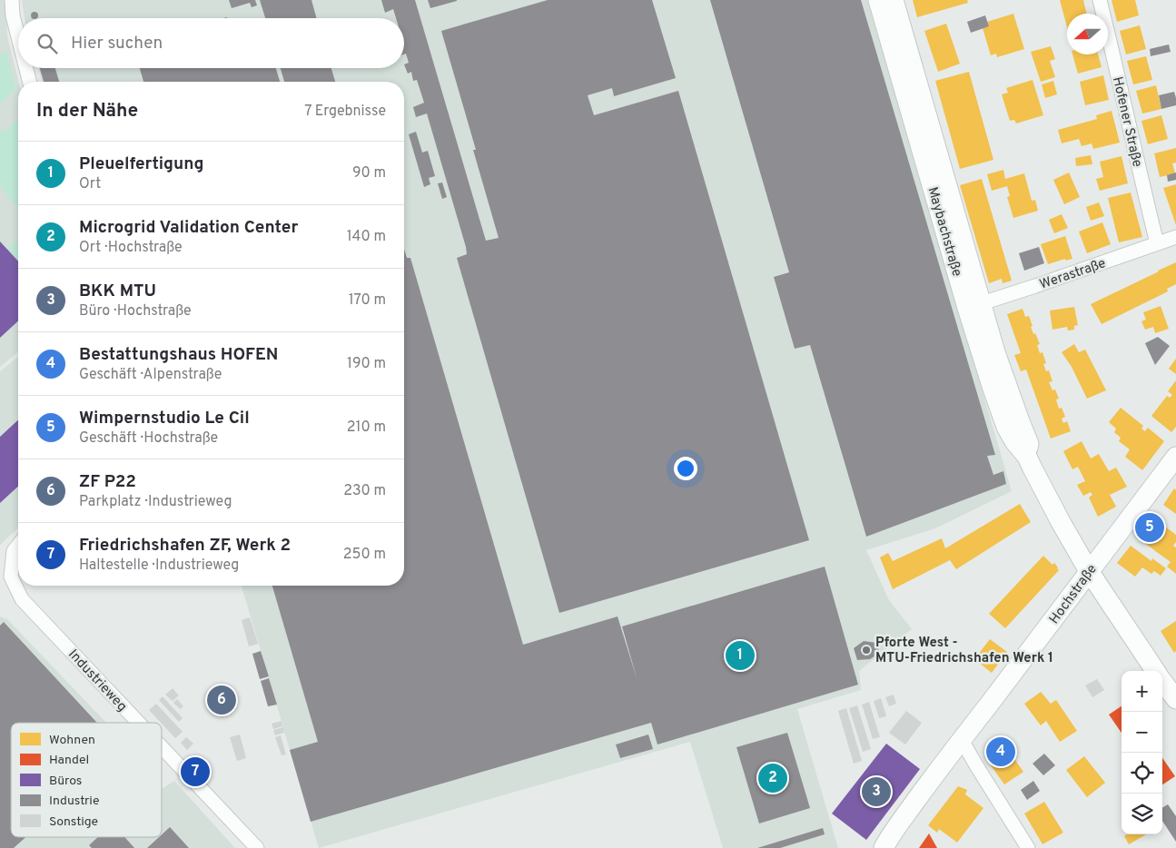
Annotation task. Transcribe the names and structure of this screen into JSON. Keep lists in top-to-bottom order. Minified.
{"streets":{"main road":["Maybachstraße","Hochstraße"],"street":["Hofener Straße","Werastraße","Industrieweg"]},"crossings":[["Hofener Straße","Werastraße"],["Maybachstraße","Werastraße"],["Maybachstraße","Hochstraße"]],"places":["Pforte West - MTU-Friedrichshafen Werk 1"],"legend":["Wohnen","Handel","Büros","Industrie","Sonstige"],"north":"left","page":{"search":"Hier suchen","heading":["In der Nähe","7 Ergebnisse"],"list":[{"mark":"1","name":"Pleuelfertigung","note":"Ort","value":"90 m"},{"mark":"2","name":"Microgrid Validation Center","note":"Ort · Hochstraße","value":"140 m"},{"mark":"3","name":"BKK MTU","note":"Büro · Hochstraße","value":"170 m"},{"mark":"4","name":"Bestattungshaus HOFEN","note":"Geschäft · Alpenstraße","value":"190 m"},{"mark":"5","name":"Wimpernstudio Le Cil","note":"Geschäft · Hochstraße","value":"210 m"},{"mark":"6","name":"ZF P22","note":"Parkplatz · Industrieweg","value":"230 m"},{"mark":"7","name":"Friedrichshafen ZF, Werk 2","note":"Haltestelle · Industrieweg","value":"250 m"}],"pins":["5","1","6","4","7","2","3"],"map_buttons":["+","−"]}}
